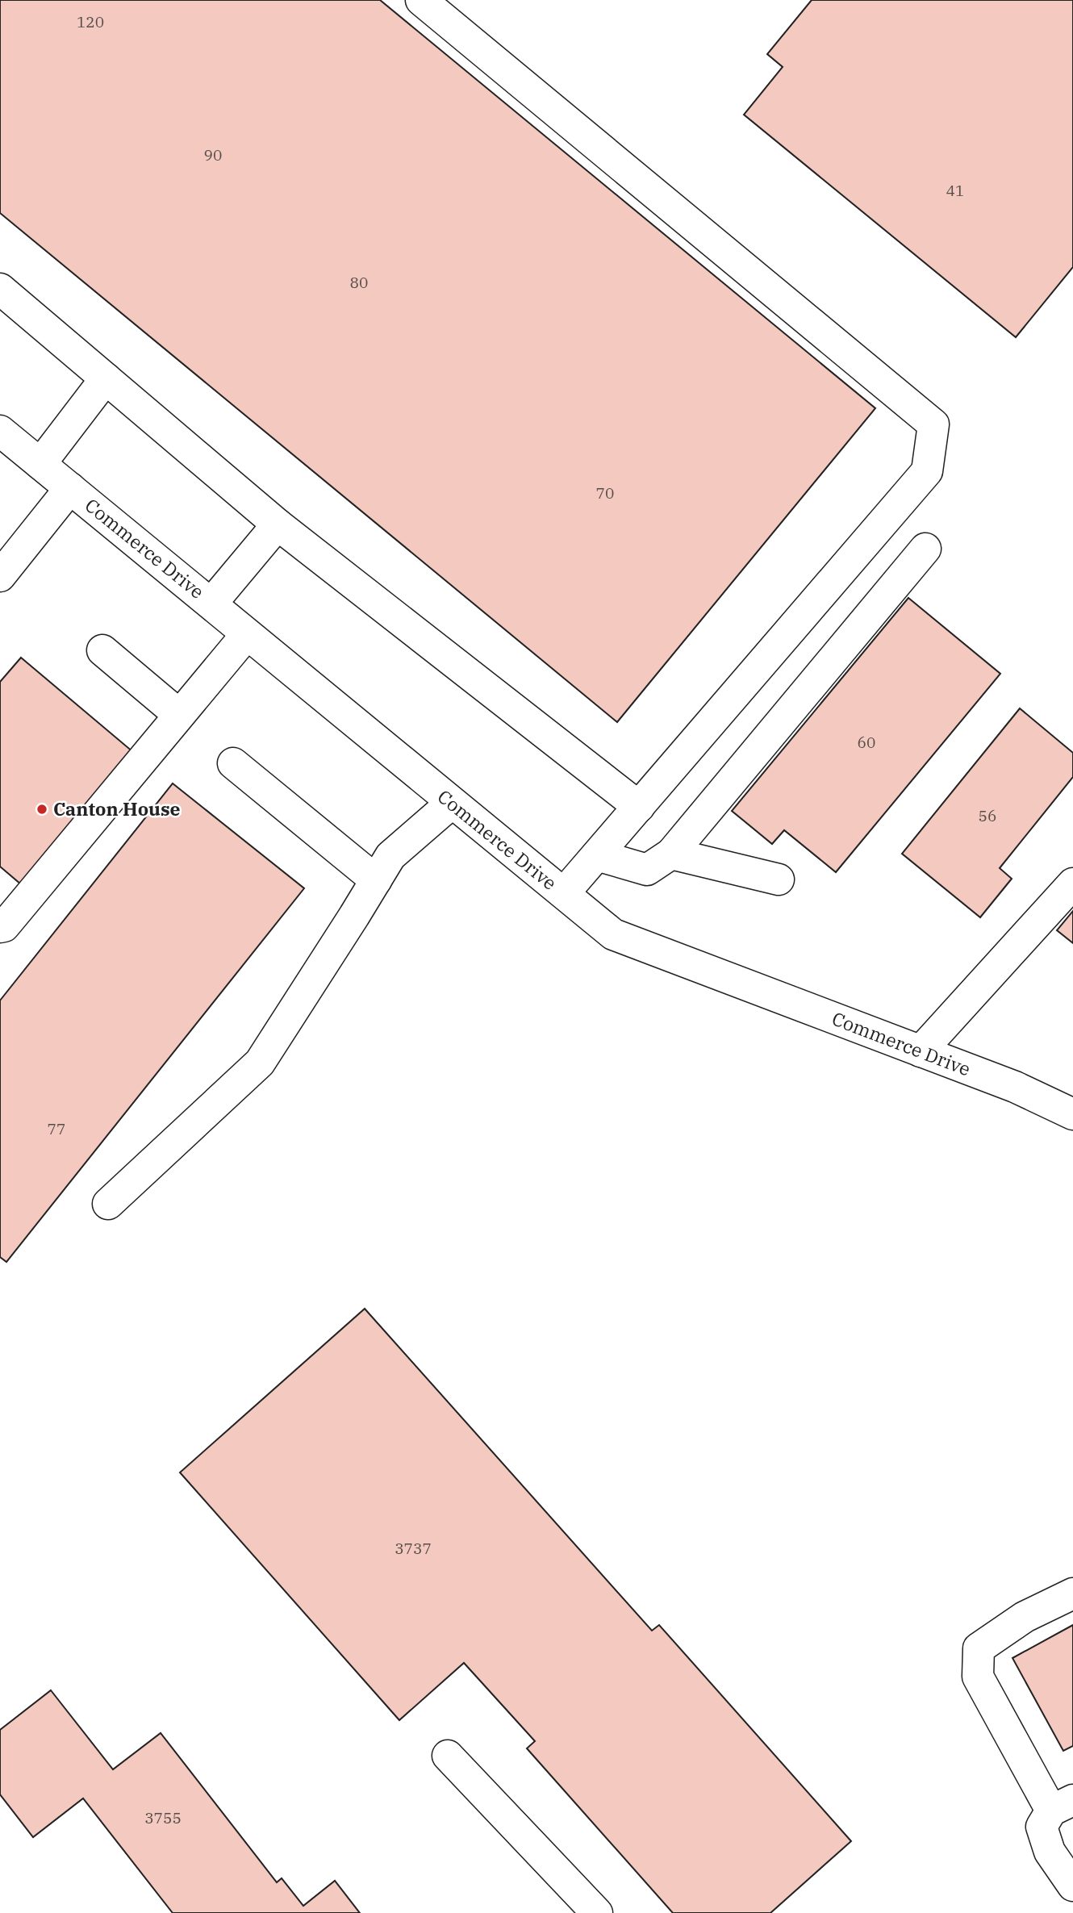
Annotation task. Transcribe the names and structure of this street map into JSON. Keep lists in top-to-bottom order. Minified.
{"streets":{"street":["Commerce Drive"]},"places":["Canton House"],"house_numbers":["120","90","41","80","70","60","56","77","3737","3755"]}
